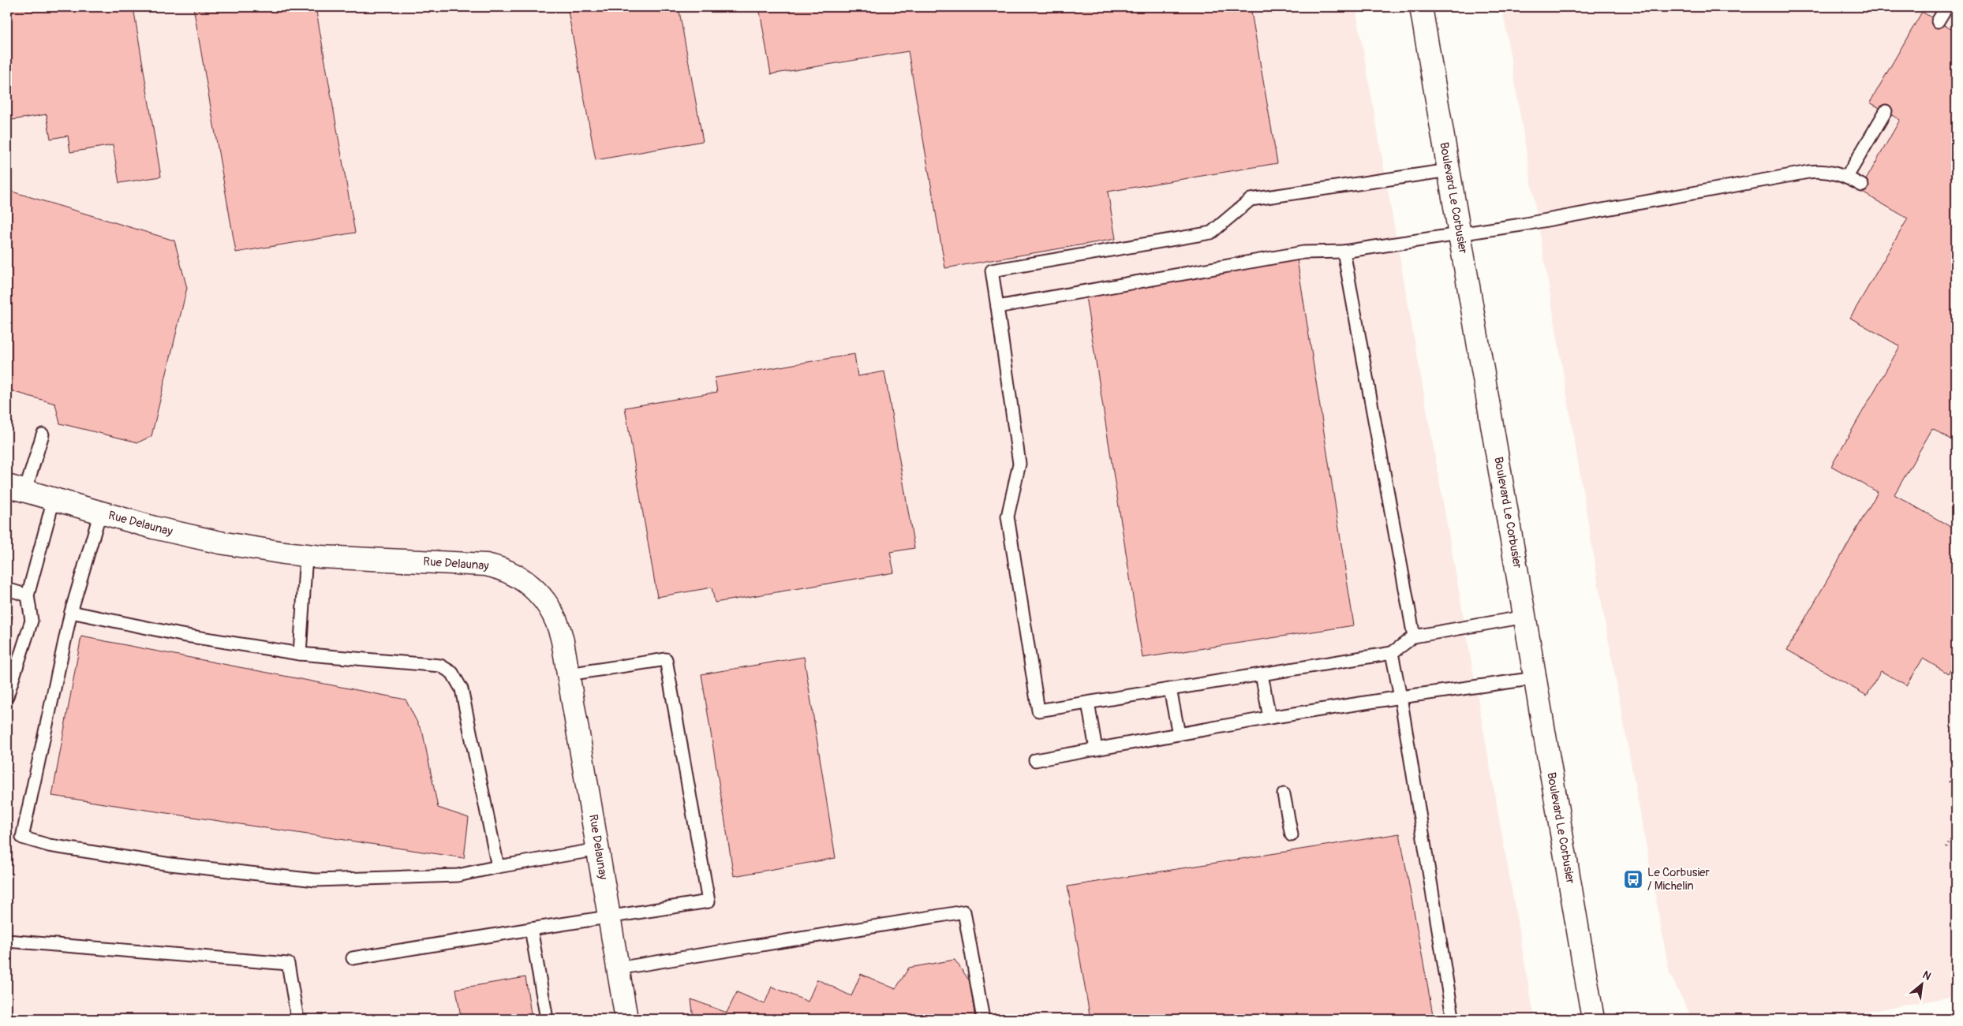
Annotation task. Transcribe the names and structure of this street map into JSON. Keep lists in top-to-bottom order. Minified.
{"streets":{"street":["Boulevard Le Corbusier","Rue Delaunay"]},"places":{"bus stop":["Le Corbusier / Michelin"]},"north":"top right"}
